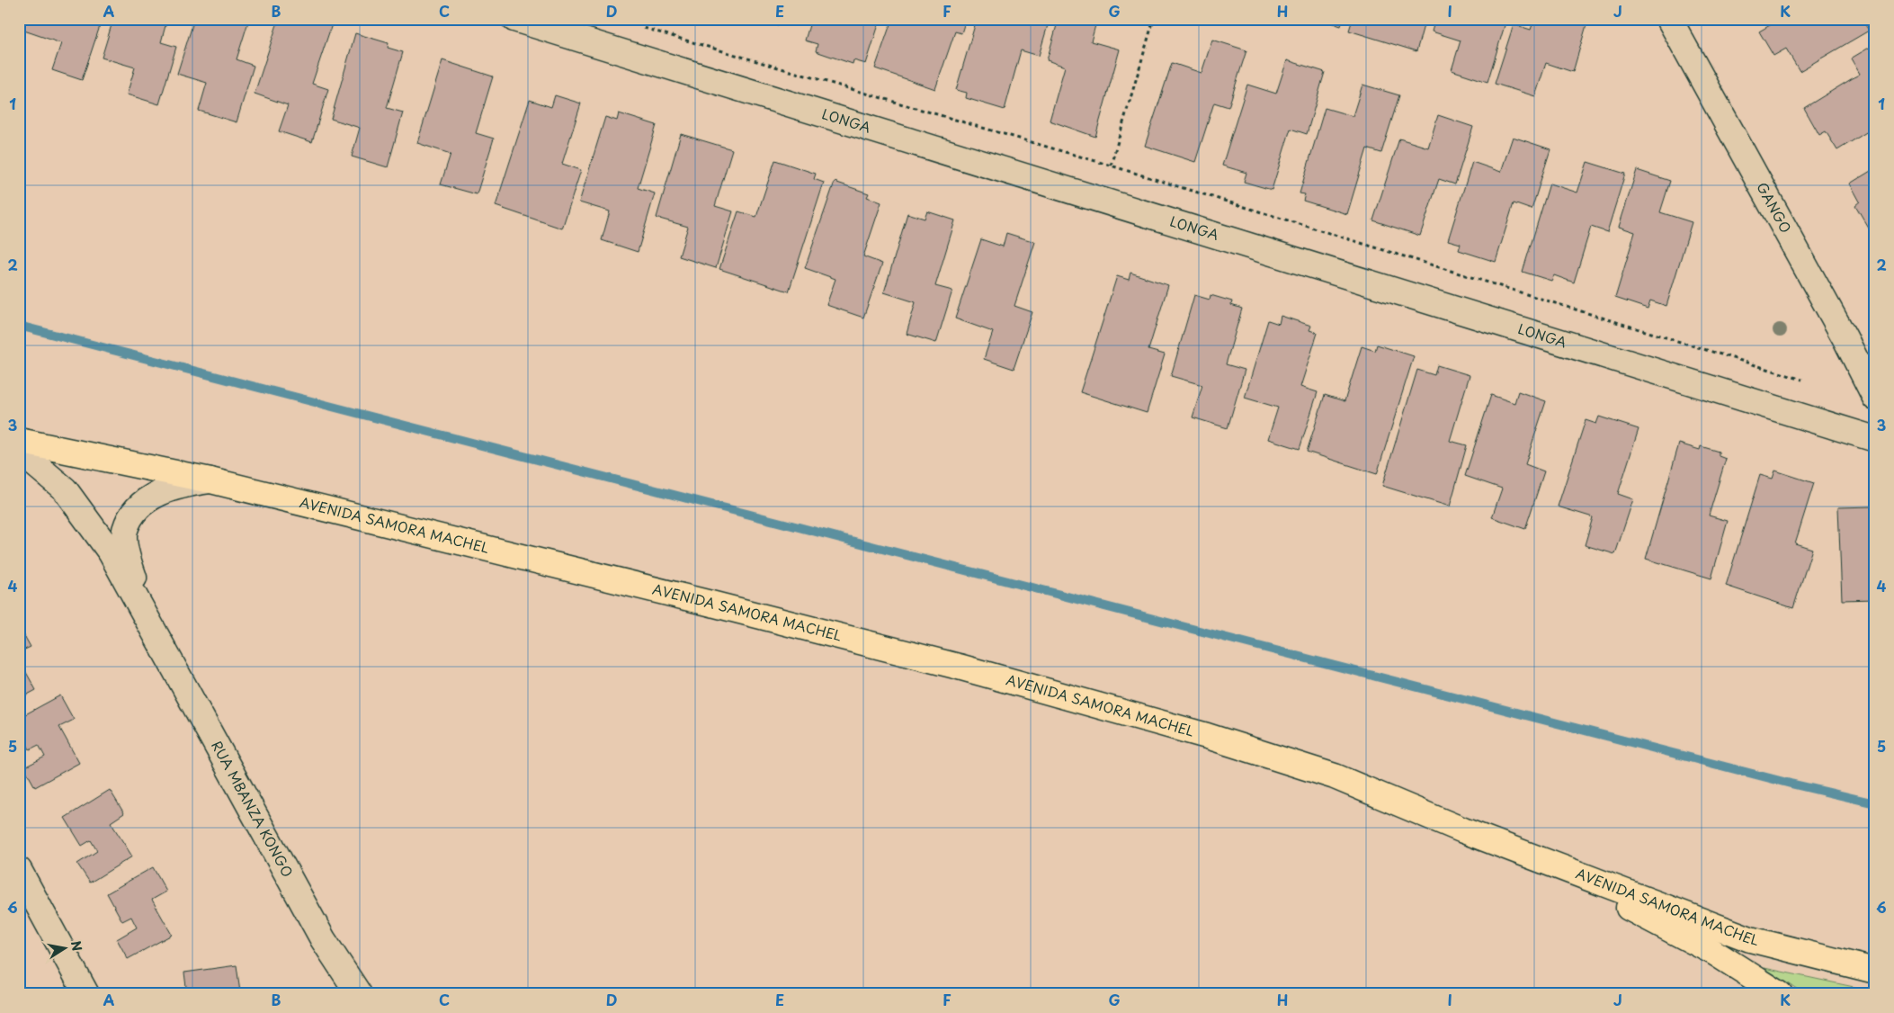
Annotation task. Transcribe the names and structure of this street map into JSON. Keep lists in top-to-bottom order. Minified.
{"streets":{"main road":["AVENIDA SAMORA MACHEL"],"street":["LONGA","GANGO","RUA MBANZA KONGO"]},"crossings":[["AVENIDA SAMORA MACHEL","RUA MBANZA KONGO"]],"north":"right","grid":{"columns":["A","B","C","D","E","F","G","H","I","J","K"],"rows":["1","2","3","4","5","6"]}}
